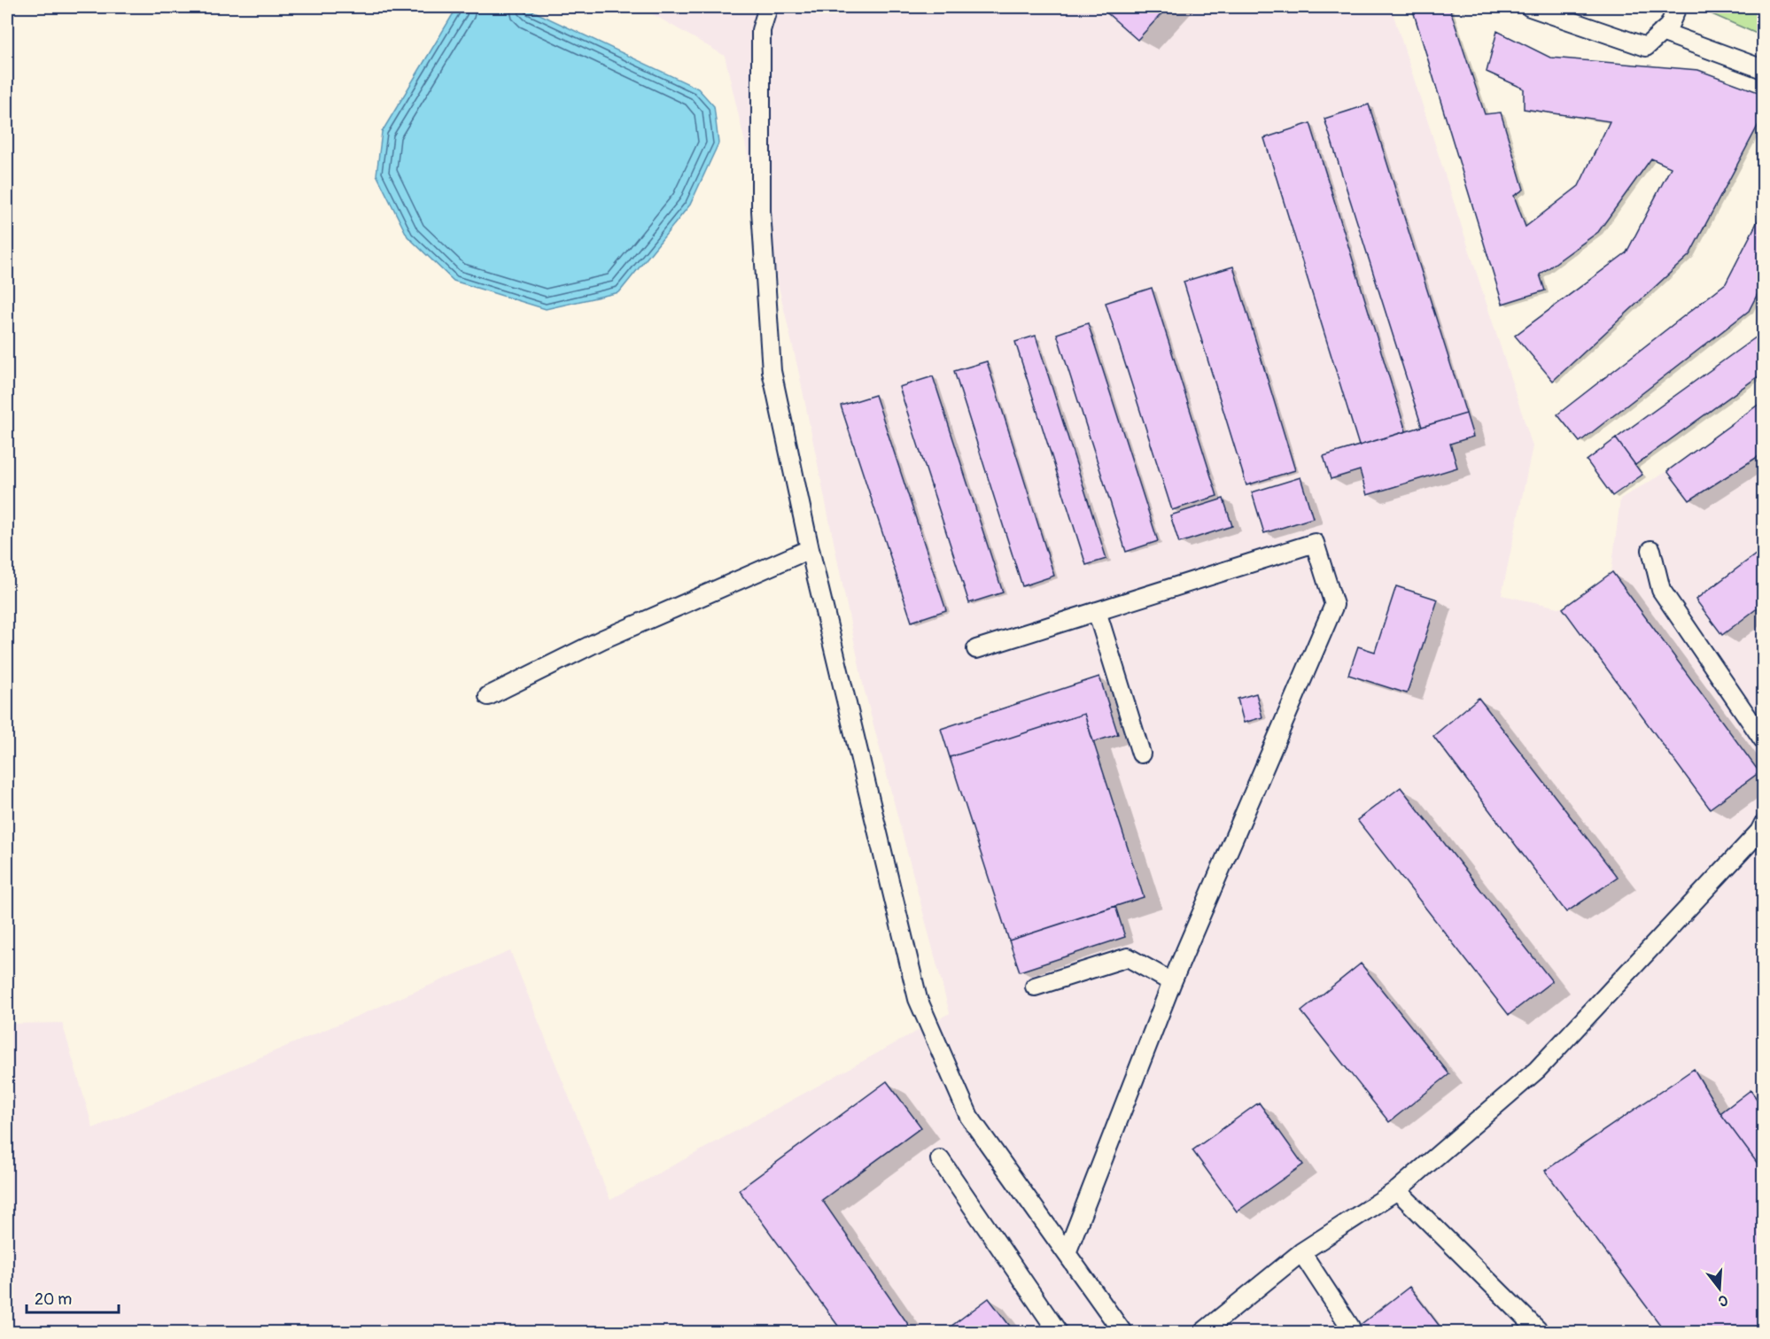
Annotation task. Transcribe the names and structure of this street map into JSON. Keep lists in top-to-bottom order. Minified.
{"scale_bar":"20 m","north":"bottom"}
